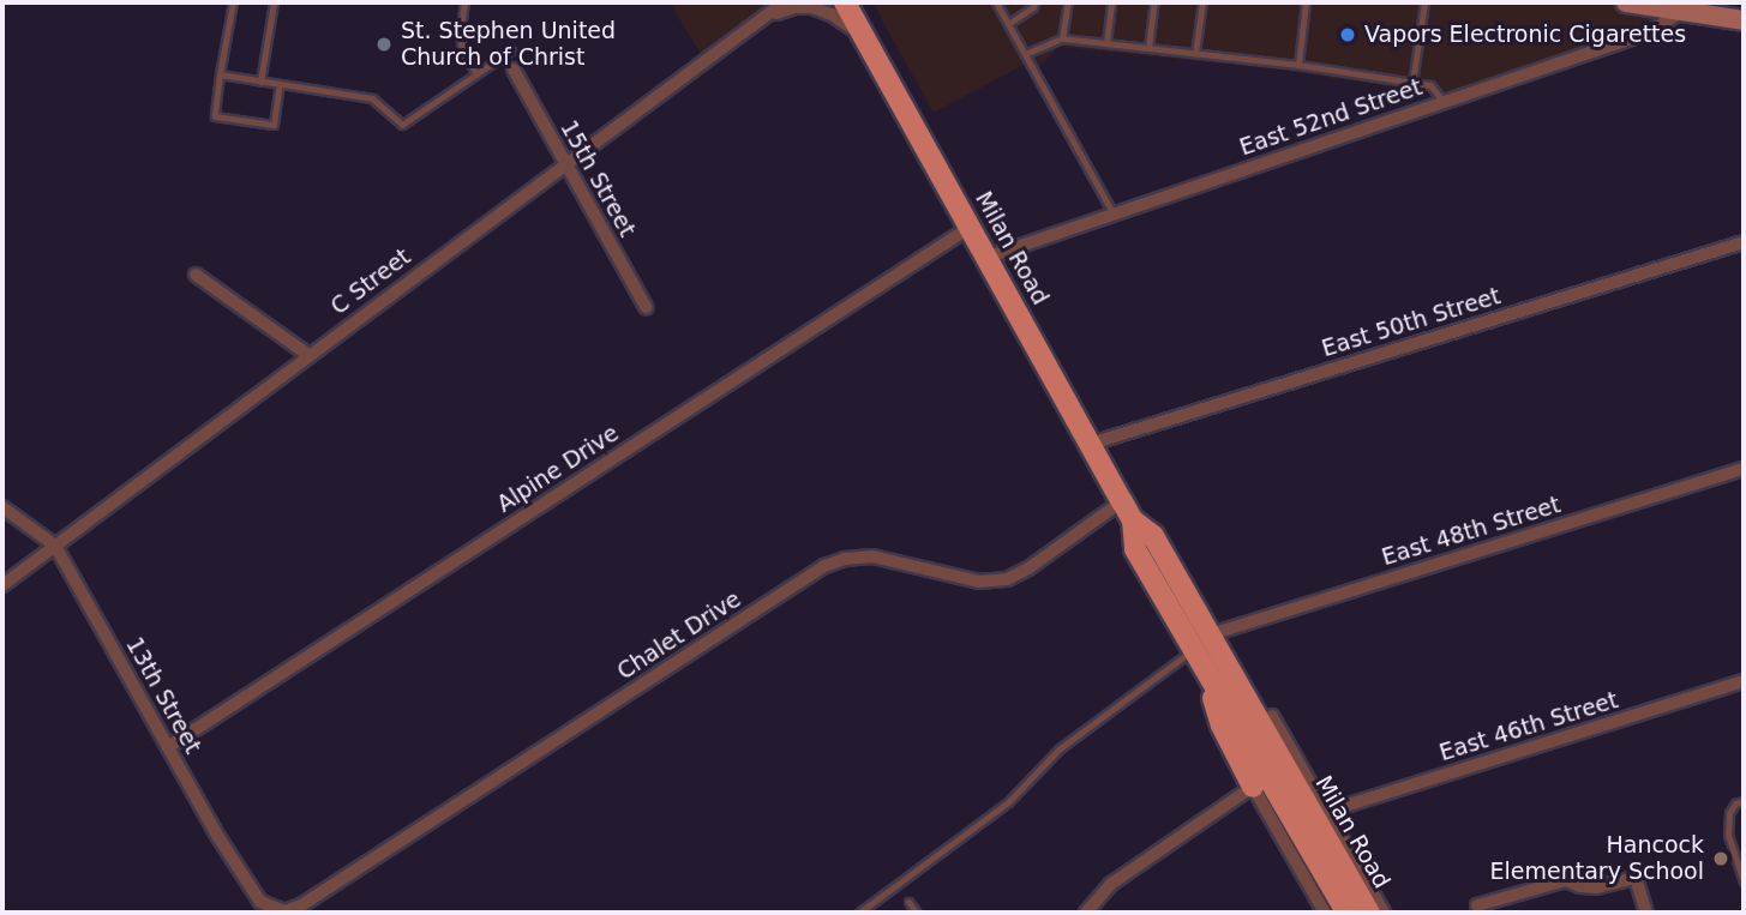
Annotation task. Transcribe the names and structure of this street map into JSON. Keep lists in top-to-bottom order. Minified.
{"streets":{"main road":["Milan Road"],"street":["East 52nd Street","15th Street","C Street","East 50th Street","Alpine Drive","East 48th Street","Chalet Drive","13th Street","East 46th Street"]},"crossings":[["East 52nd Street","Milan Road"],["15th Street","C Street"],["Milan Road","C Street"],["Milan Road","East 50th Street"],["Milan Road","Alpine Drive"],["Milan Road","East 48th Street"],["Milan Road","Chalet Drive"],["Milan Road","East 46th Street"],["C Street","13th Street"],["Alpine Drive","13th Street"],["Chalet Drive","13th Street"]],"places":["Vapors Electronic Cigarettes","St. Stephen United Church of Christ","Hancock Elementary School"]}
